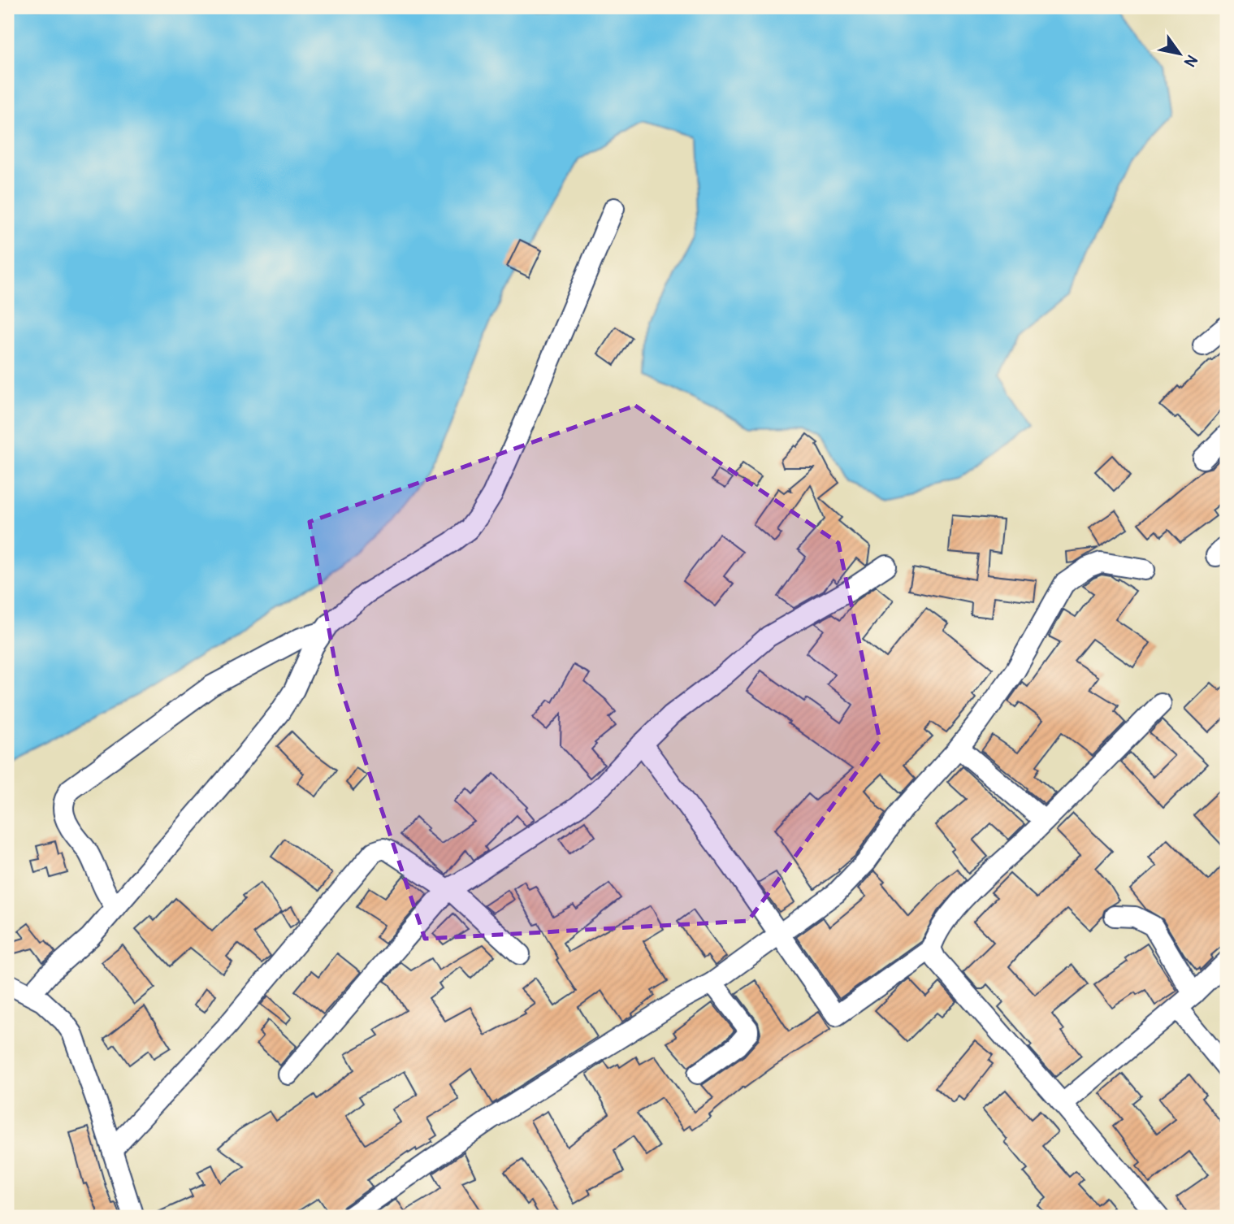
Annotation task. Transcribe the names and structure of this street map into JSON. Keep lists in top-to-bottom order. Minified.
{"north":"bottom right"}
